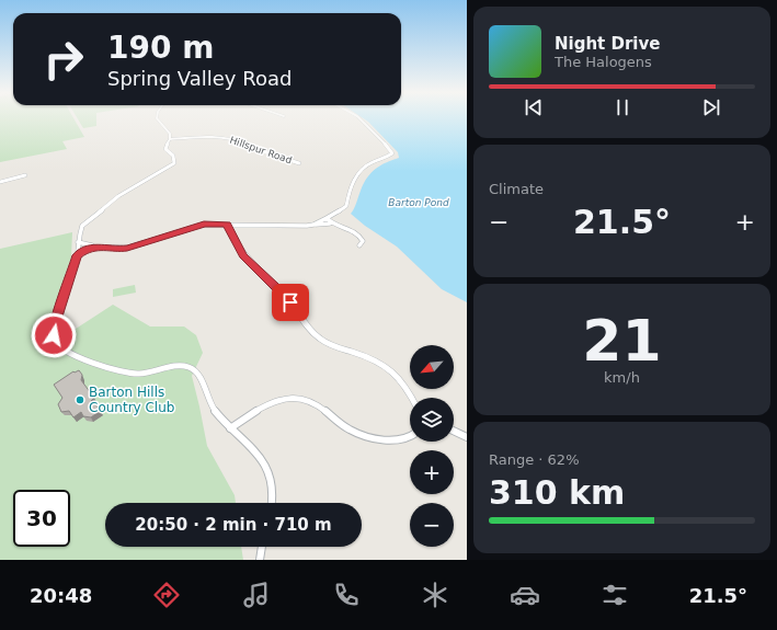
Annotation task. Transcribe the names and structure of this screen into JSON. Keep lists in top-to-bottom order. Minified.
{"streets":{"street":["Hillspur Road"]},"water":["Barton Pond"],"places":["Barton Hills Country Club"],"north":"bottom left","page":{"turn":["190 m","Spring Valley Road"],"song":["Night Drive","The Halogens"],"tile":["Climate",["21","km/h"],["Range · 62%","310 km"]],"heat":["−","21.5°","+"],"map_buttons":["+","−"],"limit":"30","trip":"20:50 · 2 min · 710 m","tabs":["20:48","21.5°"]}}
